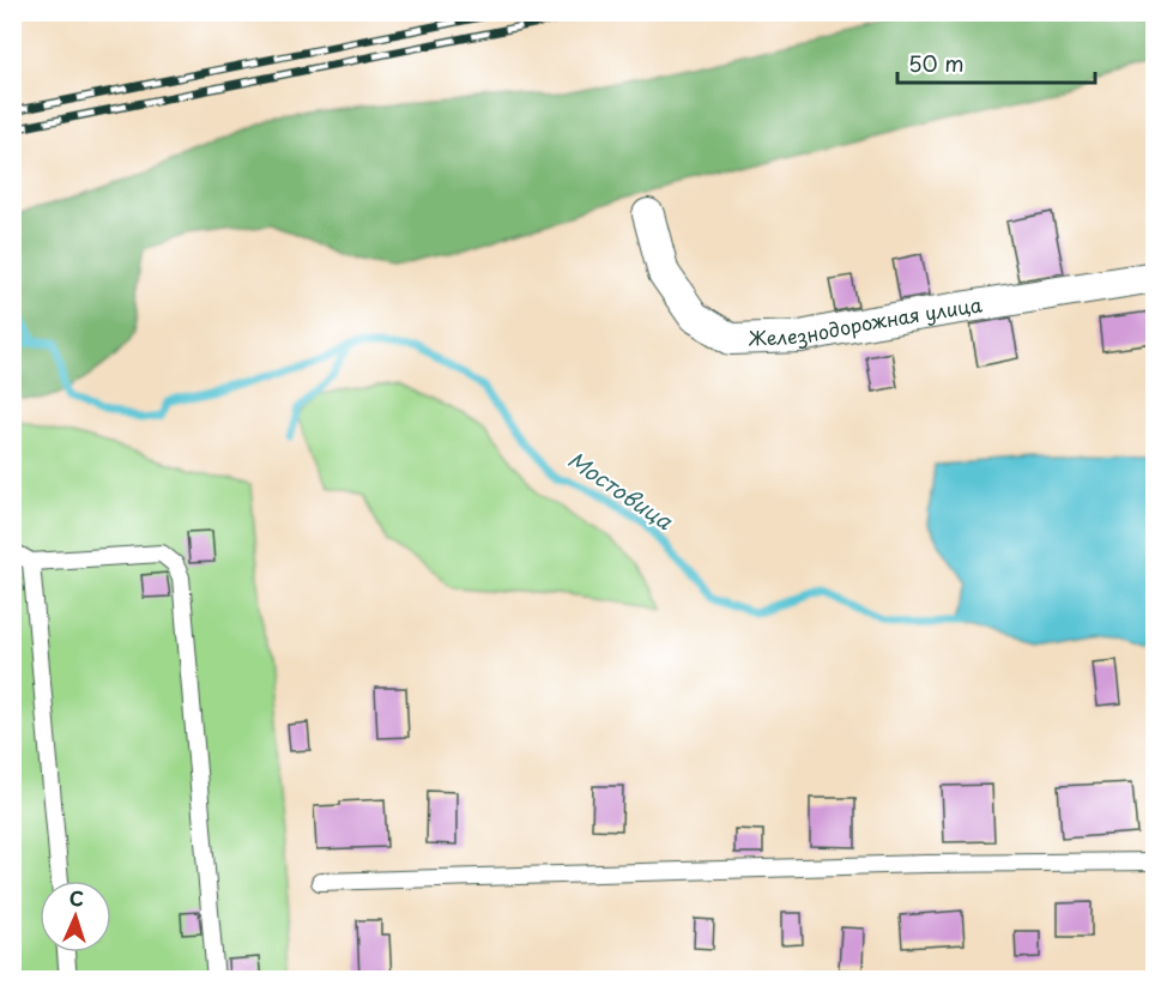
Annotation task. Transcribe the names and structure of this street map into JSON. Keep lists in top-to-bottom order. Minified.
{"streets":{"street":["Железнодорожная улица"]},"water":["Мостовица"],"scale_bar":"50 m","north":"top"}
